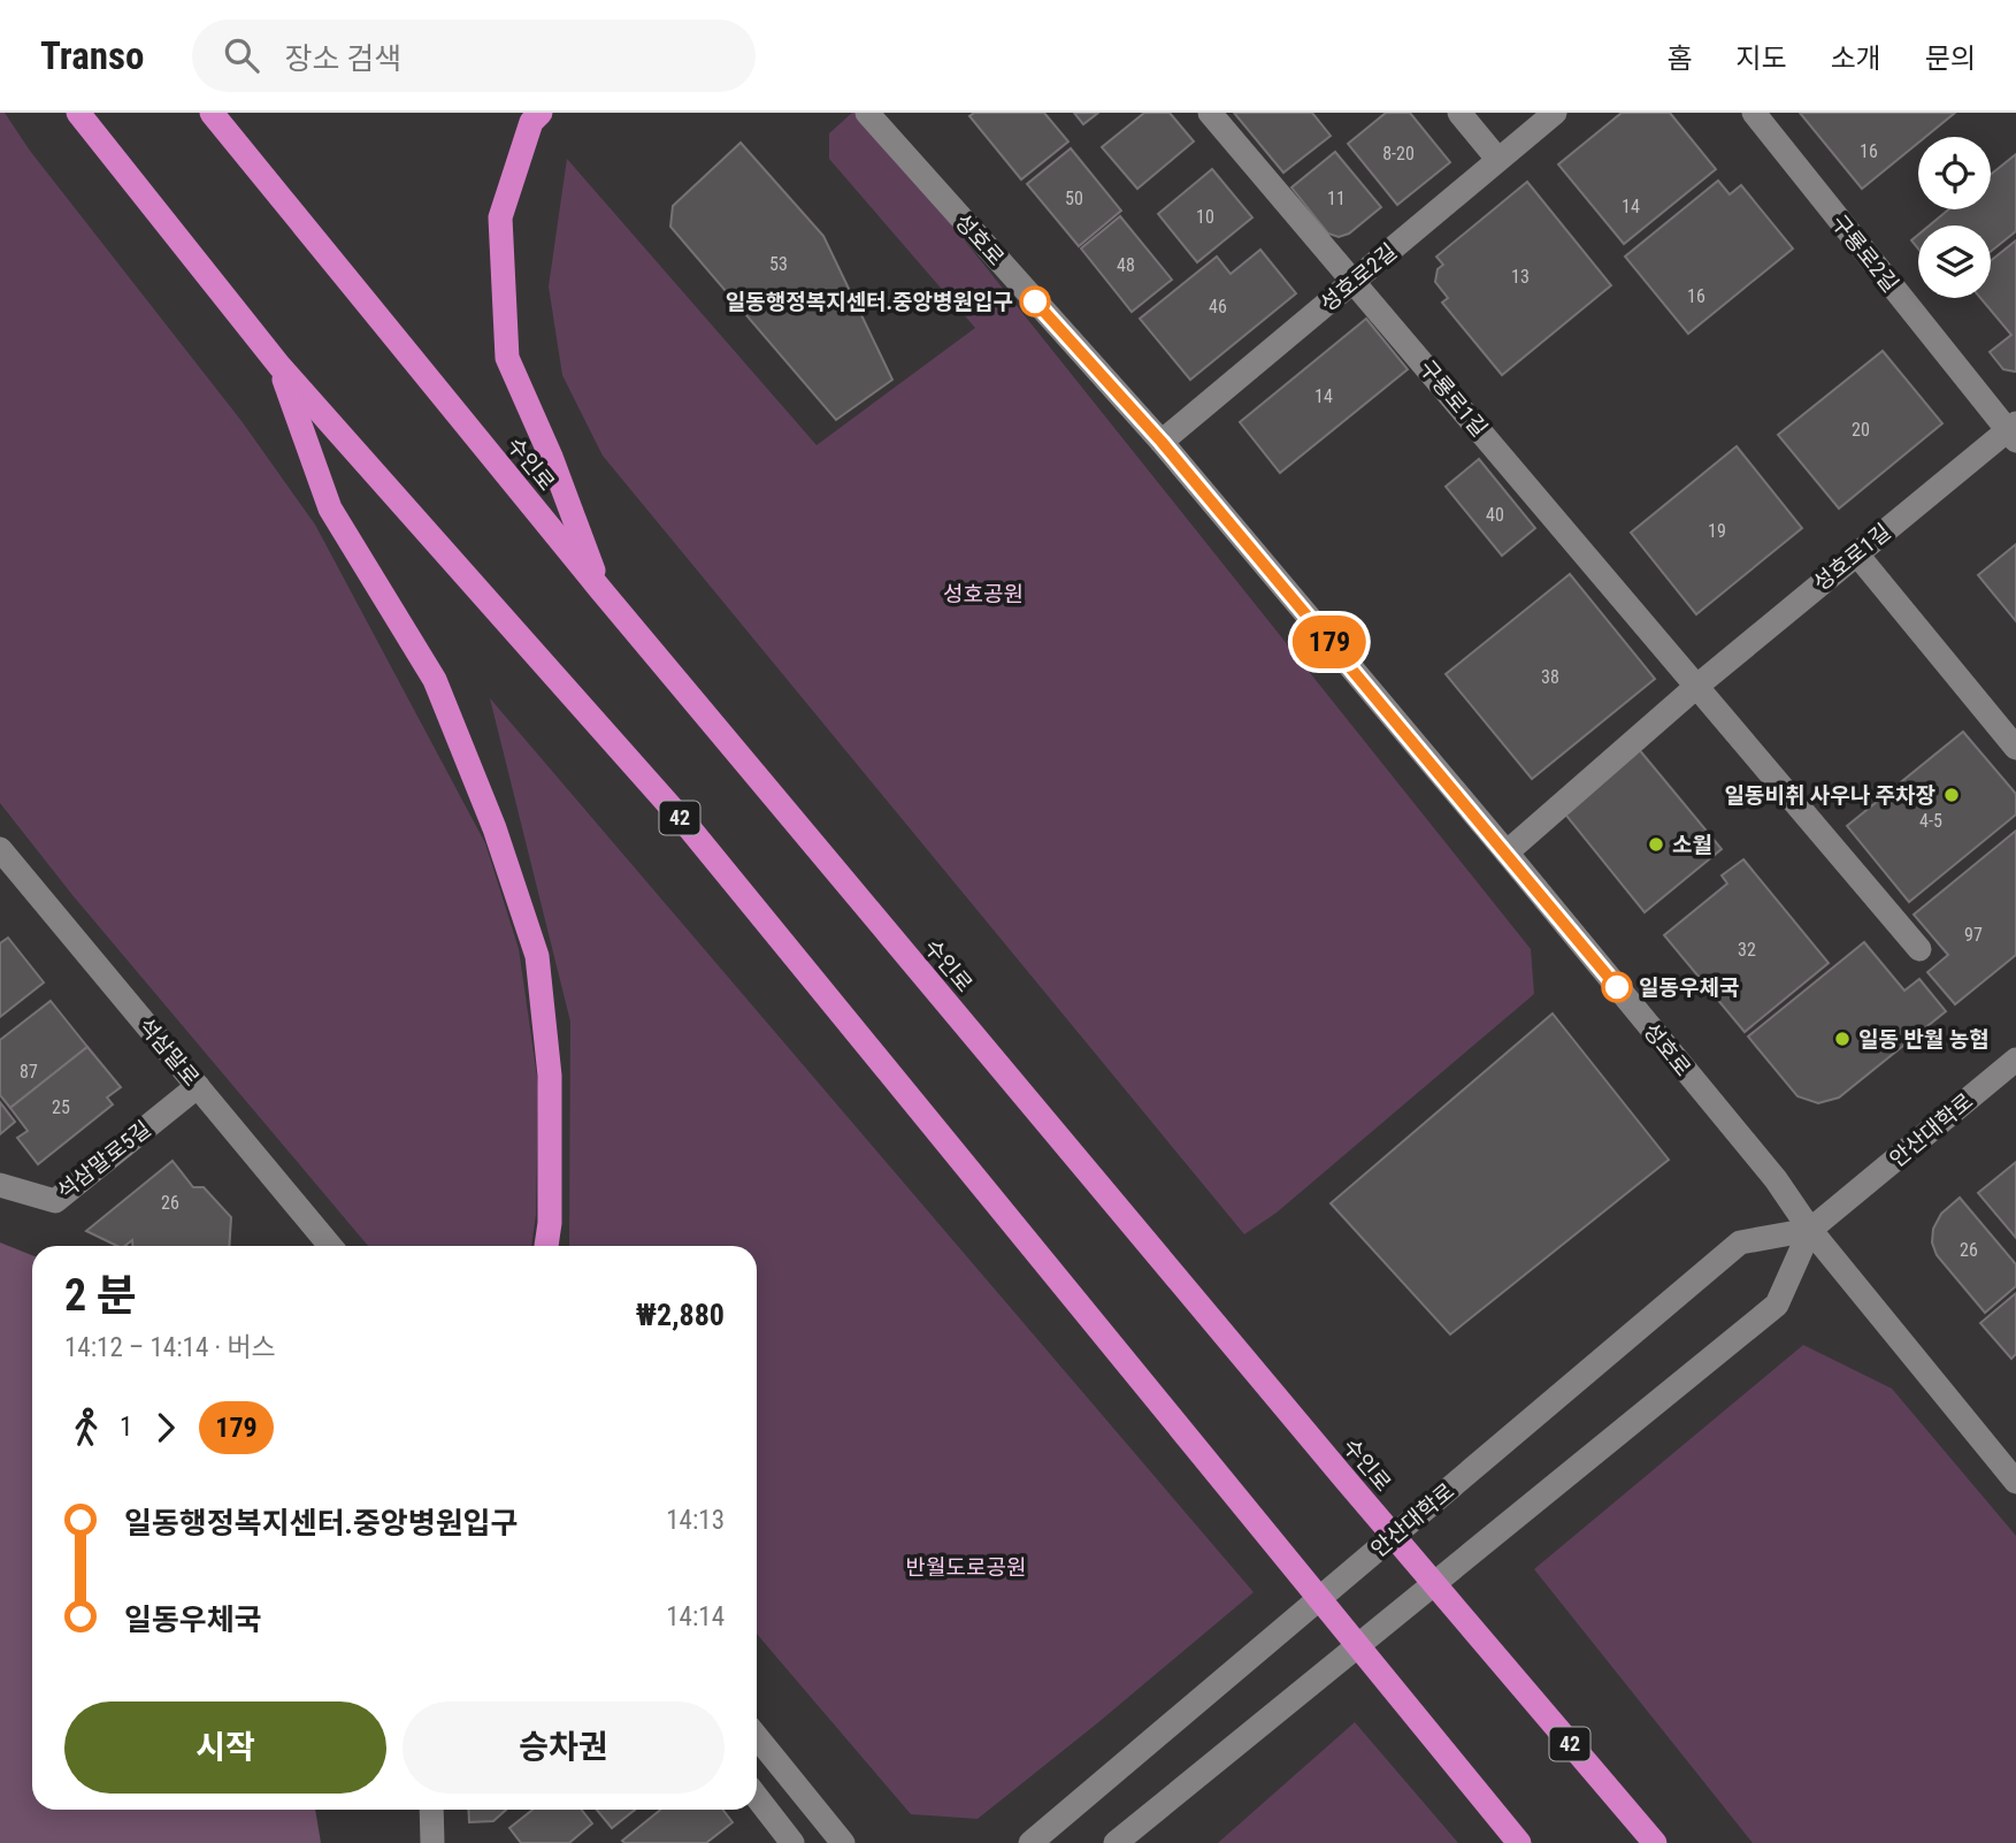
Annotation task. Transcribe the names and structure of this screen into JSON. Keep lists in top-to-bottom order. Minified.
{"streets":{"highway":["수인로","42"],"street":["성호로","구룡로2길","성호로2길","구룡로1길","성호로1길","석삼말로","안산대학로","석삼말로5길"]},"crossings":[["성호로","성호로2길"],["성호로","성호로1길"],["성호로","안산대학로"],["구룡로2길","성호로1길"],["성호로2길","구룡로1길"],["구룡로1길","성호로1길"],["석삼말로","석삼말로5길"]],"parks":["성호공원","반월도로공원"],"places":["일동행정복지센터.중앙병원입구","일동비취 사우나 주차장","소월","일동우체국","일동 반월 농협"],"lines":["bus line 179"],"house_numbers":["16","8-20","50","11","14","10","53","48","13","16","46","14","20","40","19","38","4-5","97","32","87","25","26","26"],"page":{"header":"Transo","search":"장소 검색","nav":["홈","지도","소개","문의"],"on_map":"179","heading":["2 분","14:12 – 14:14 · 버스","₩2,880"],"legs":["1","179"],"list":[{"name":"일동행정복지센터.중앙병원입구","value":"14:13"},{"name":"일동우체국","value":"14:14"}],"buttons":["시작","승차권"]}}
